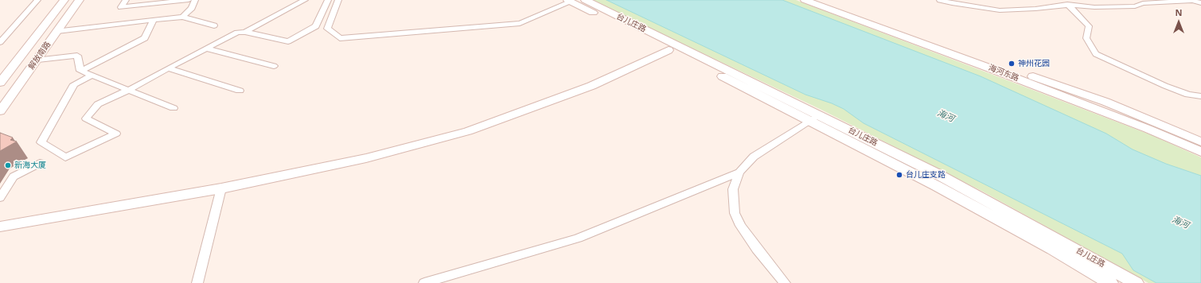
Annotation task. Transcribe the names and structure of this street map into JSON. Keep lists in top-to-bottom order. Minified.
{"streets":{"street":["台儿庄路","解放南路","海河东路"]},"water":["海河"],"places":["神州花园","新海大厦","台儿庄支路"],"north":"top"}
